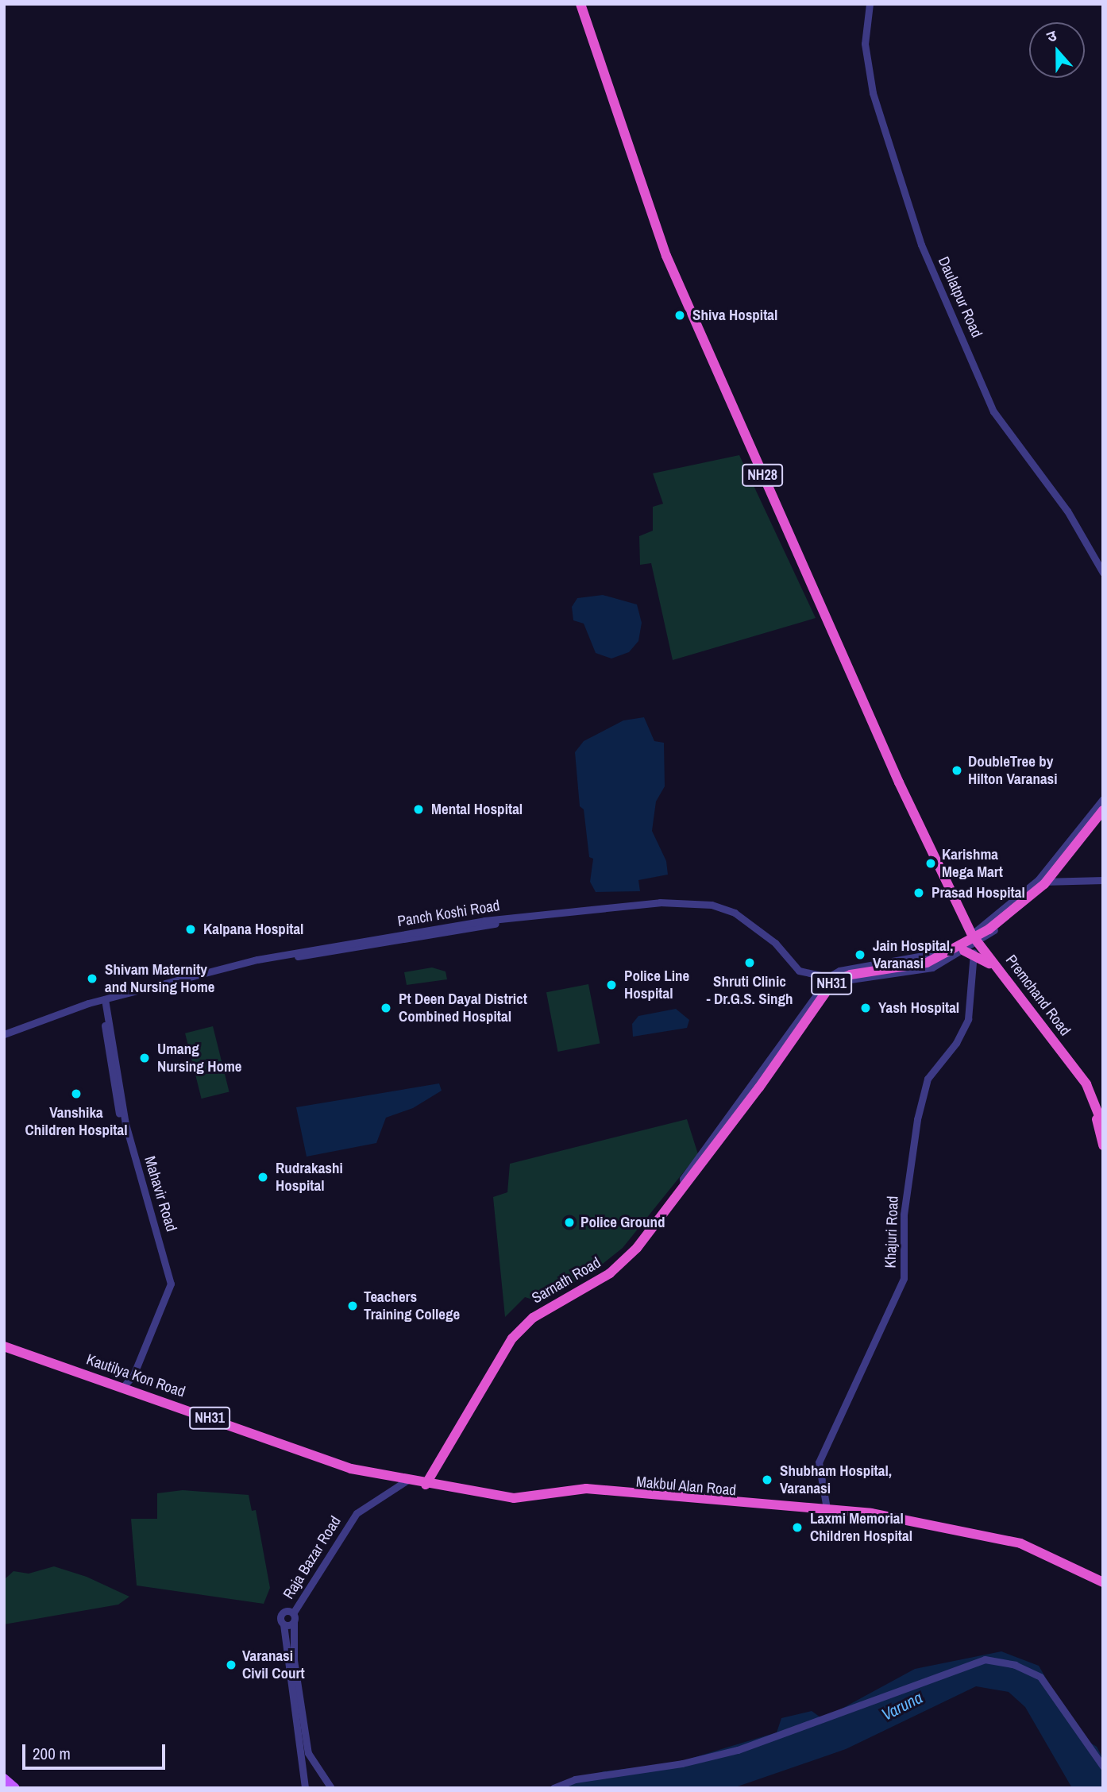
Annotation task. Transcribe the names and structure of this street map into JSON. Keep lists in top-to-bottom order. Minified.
{"streets":{"highway":["NH28","NH31","Premchand Road","Sarnath Road","Kautilya Kon Road","Makbul Alan Road"],"street":["Daulatpur Road","Panch Koshi Road","Khajuri Road","Raja Bazar Road"]},"crossings":[["NH28","Panch Koshi Road"],["NH28","Premchand Road"],["Panch Koshi Road","Premchand Road"],["Panch Koshi Road","Khajuri Road"],["NH31","Sarnath Road"],["Khajuri Road","Makbul Alan Road"],["Sarnath Road","Kautilya Kon Road"],["Sarnath Road","Makbul Alan Road"],["Sarnath Road","Raja Bazar Road"],["Kautilya Kon Road","Makbul Alan Road"],["Kautilya Kon Road","Raja Bazar Road"],["Makbul Alan Road","Raja Bazar Road"]],"water":["Varuna"],"places":["Shiva Hospital","DoubleTree by Hilton Varanasi","Mental Hospital","Karishma Mega Mart","Prasad Hospital","Kalpana Hospital","Jain Hospital, Varanasi","Shruti Clinic - Dr.G.S. Singh","Shivam Maternity and Nursing Home","Police Line Hospital","Pt Deen Dayal District Combined Hospital","Yash Hospital","Umang Nursing Home","Vanshika Children Hospital","Rudrakashi Hospital","Police Ground","Teachers Training College","Shubham Hospital, Varanasi","Laxmi Memorial Children Hospital","Varanasi Civil Court"],"scale_bar":"200 m","north":"top"}
